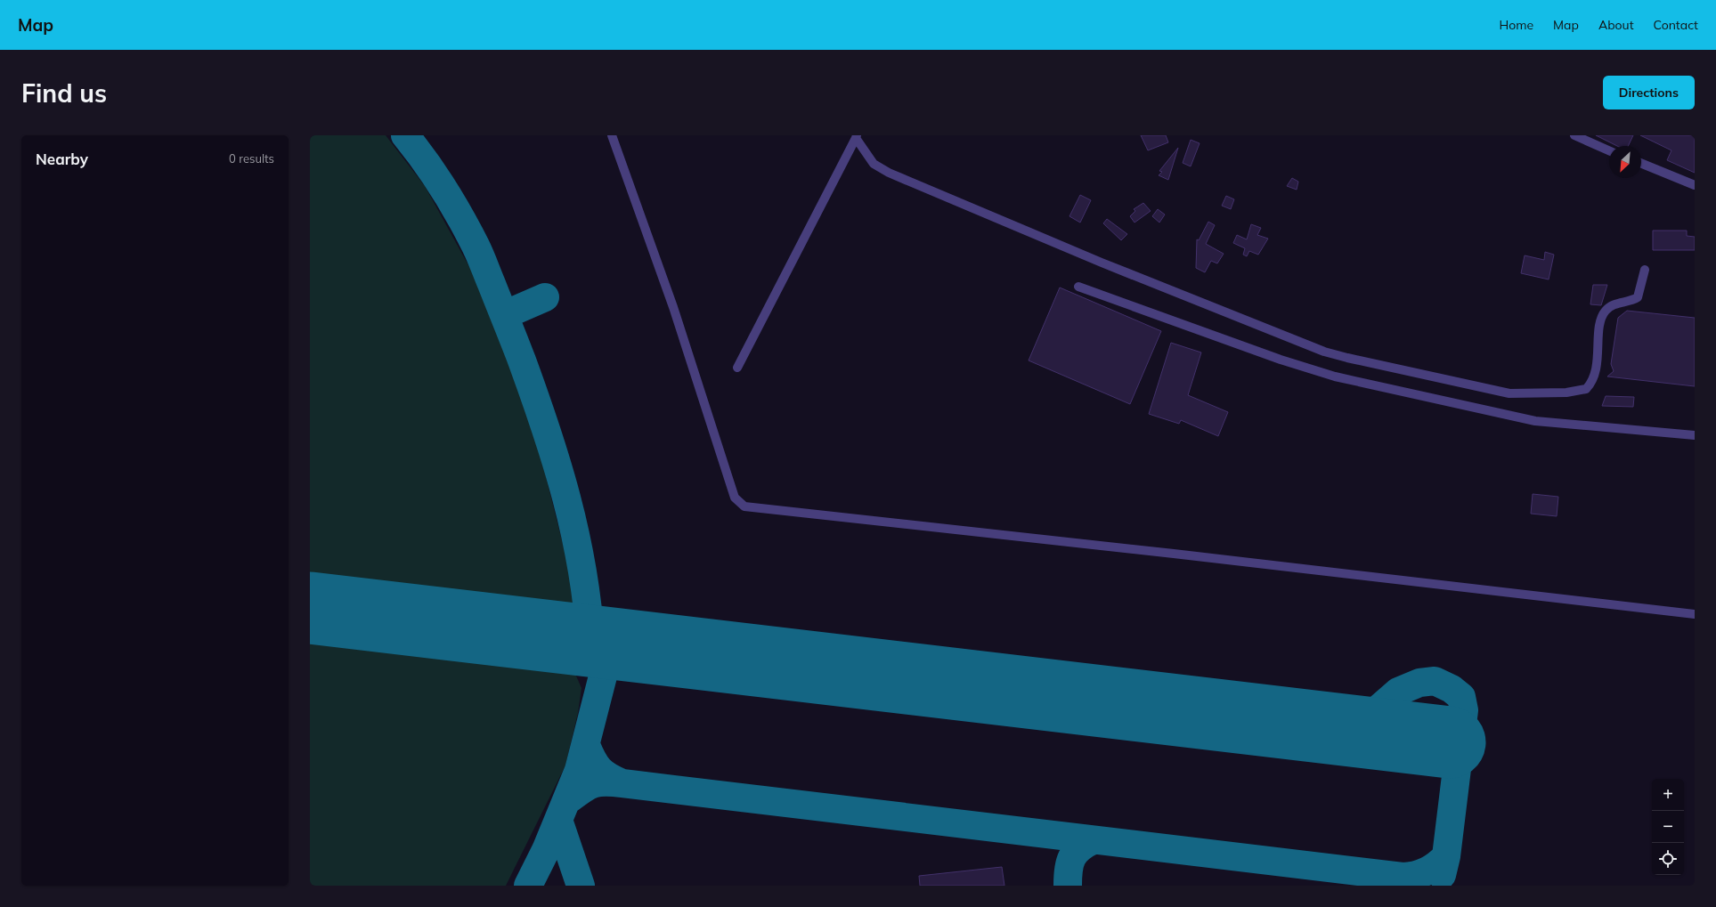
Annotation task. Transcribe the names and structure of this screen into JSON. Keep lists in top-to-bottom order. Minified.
{"north":"bottom left","page":{"header":"Map","nav":["Home","Map","About","Contact"],"buttons":"Directions","title":"Find us","heading":["Nearby","0 results"],"map_buttons":["+","−"]}}
